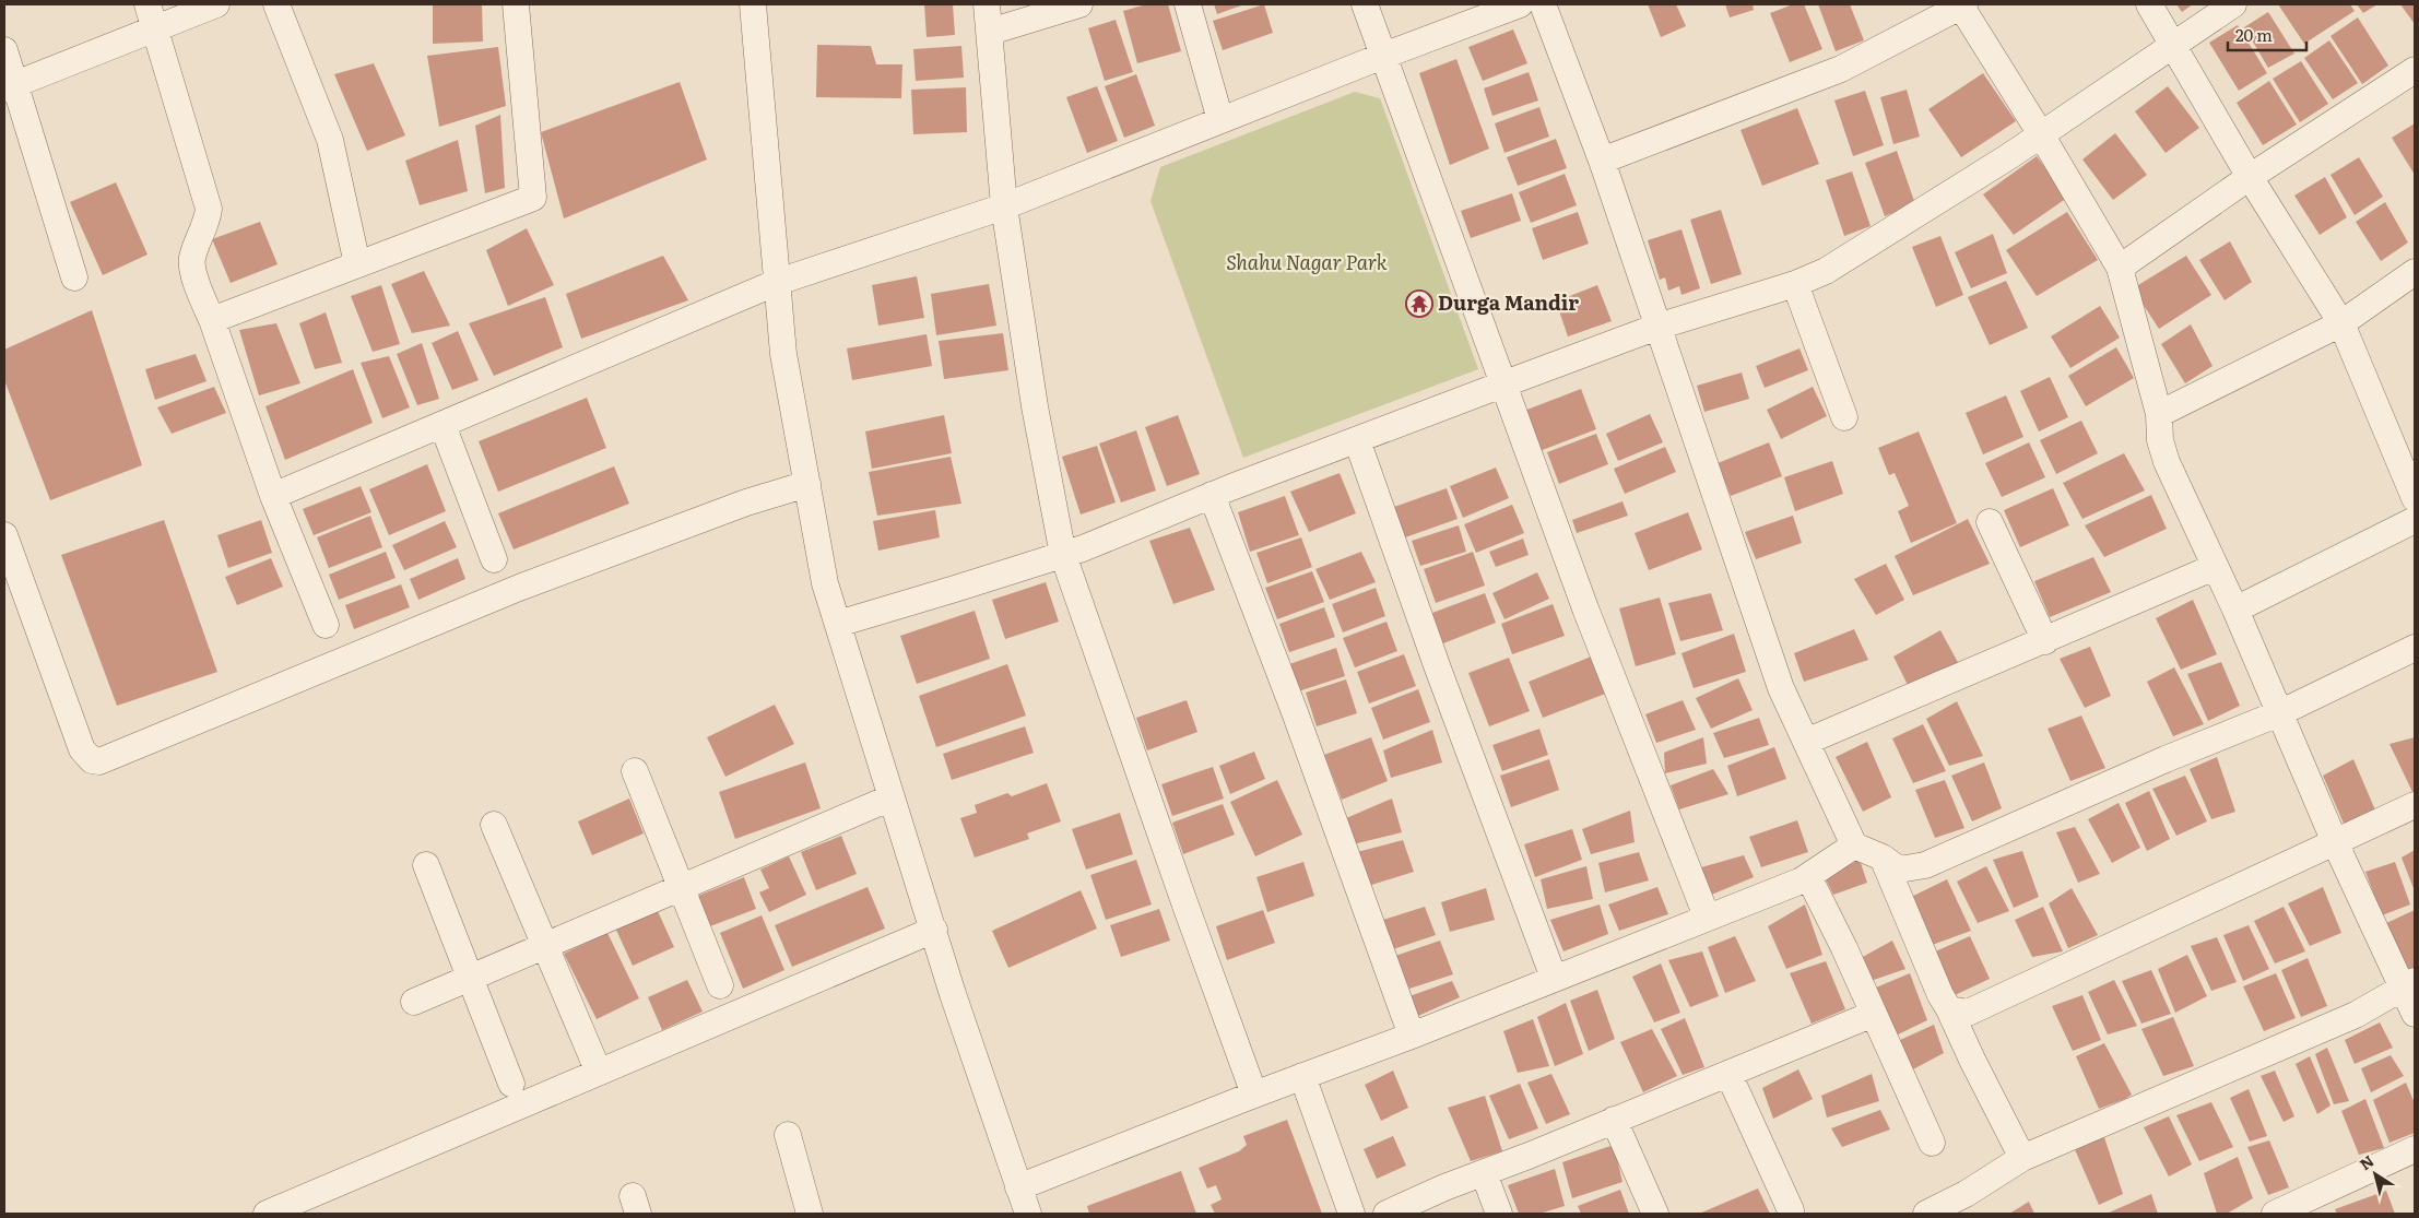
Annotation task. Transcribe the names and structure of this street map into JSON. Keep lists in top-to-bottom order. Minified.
{"parks":["Shahu Nagar Park"],"places":{"temple":["Durga Mandir"]},"scale_bar":"20 m","north":"top left"}
